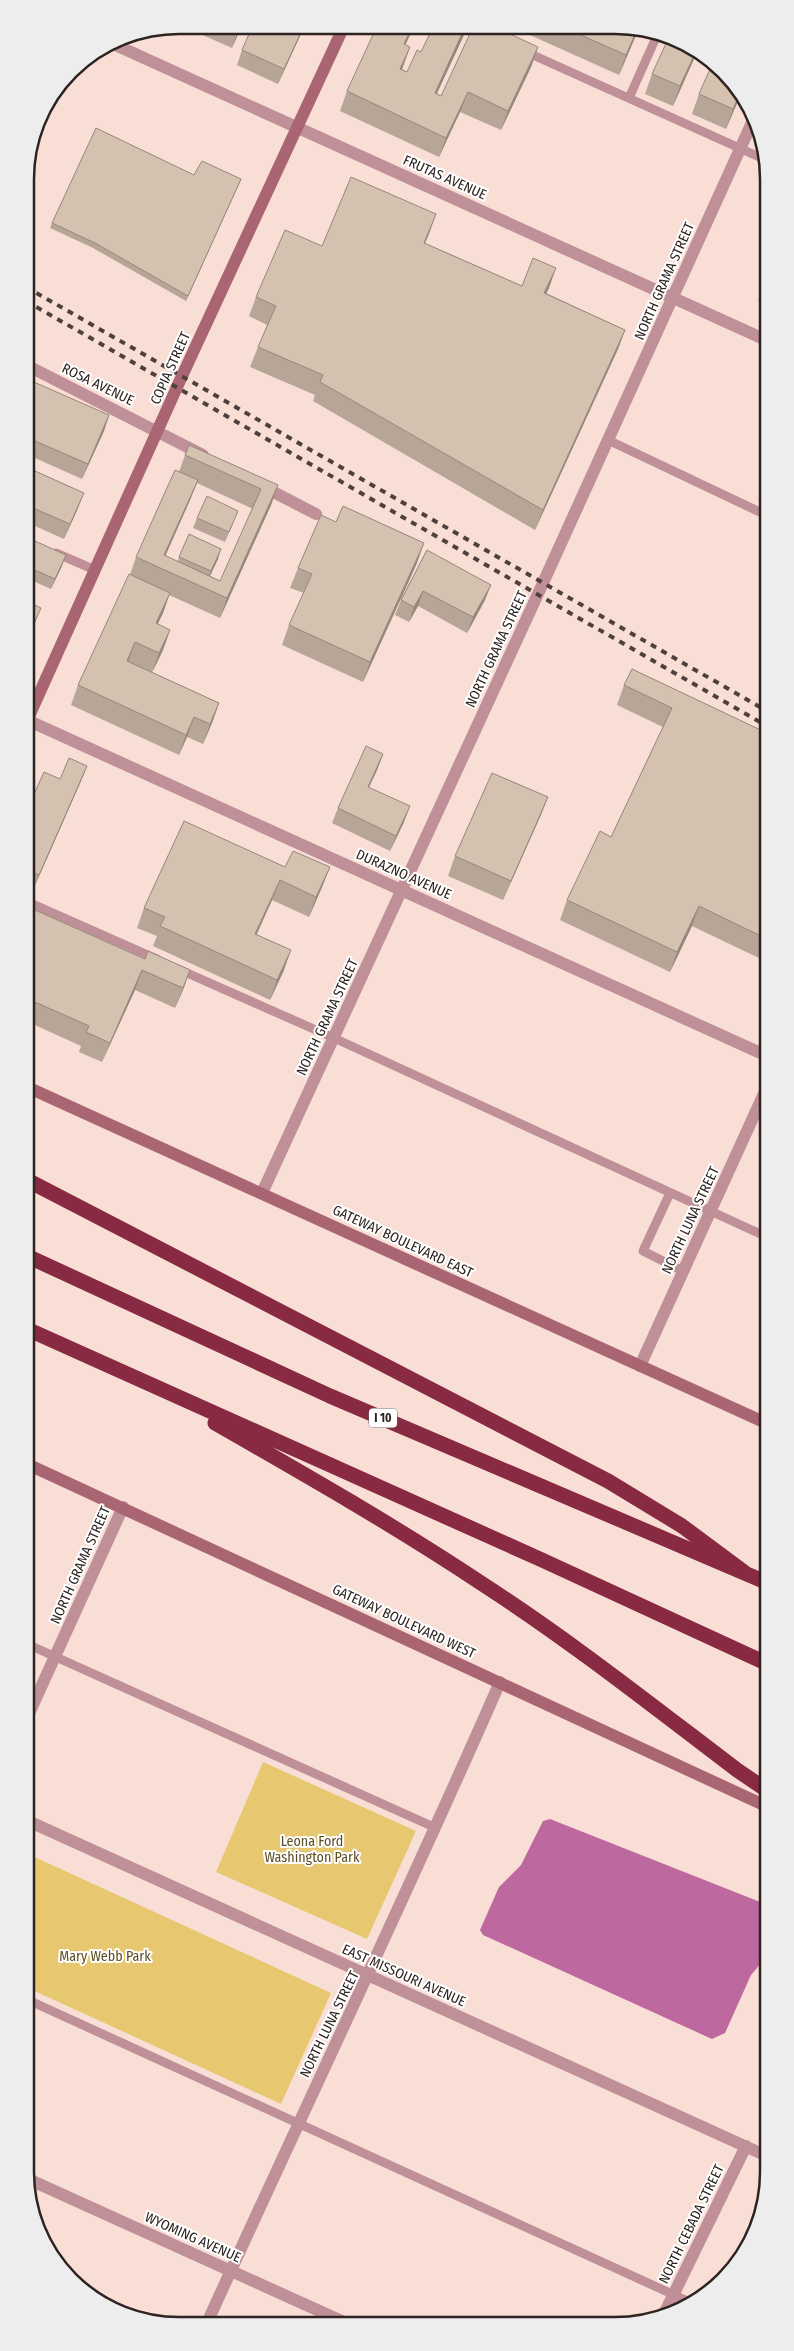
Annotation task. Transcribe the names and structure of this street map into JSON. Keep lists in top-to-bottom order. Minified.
{"streets":{"highway":["I 10"],"main road":["COPIA STREET","GATEWAY BOULEVARD EAST","GATEWAY BOULEVARD WEST"],"street":["FRUTAS AVENUE","NORTH GRAMA STREET","ROSA AVENUE","DURAZNO AVENUE","NORTH LUNA STREET","EAST MISSOURI AVENUE","NORTH CEBADA STREET","WYOMING AVENUE"]},"crossings":[["FRUTAS AVENUE","NORTH GRAMA STREET"],["FRUTAS AVENUE","COPIA STREET"],["NORTH GRAMA STREET","DURAZNO AVENUE"],["NORTH GRAMA STREET","GATEWAY BOULEVARD EAST"],["NORTH GRAMA STREET","GATEWAY BOULEVARD WEST"],["COPIA STREET","ROSA AVENUE"],["NORTH LUNA STREET","GATEWAY BOULEVARD EAST"],["NORTH LUNA STREET","GATEWAY BOULEVARD WEST"],["NORTH LUNA STREET","EAST MISSOURI AVENUE"],["NORTH LUNA STREET","WYOMING AVENUE"],["EAST MISSOURI AVENUE","NORTH CEBADA STREET"]],"parks":["Leona Ford Washington Park","Mary Webb Park"]}
